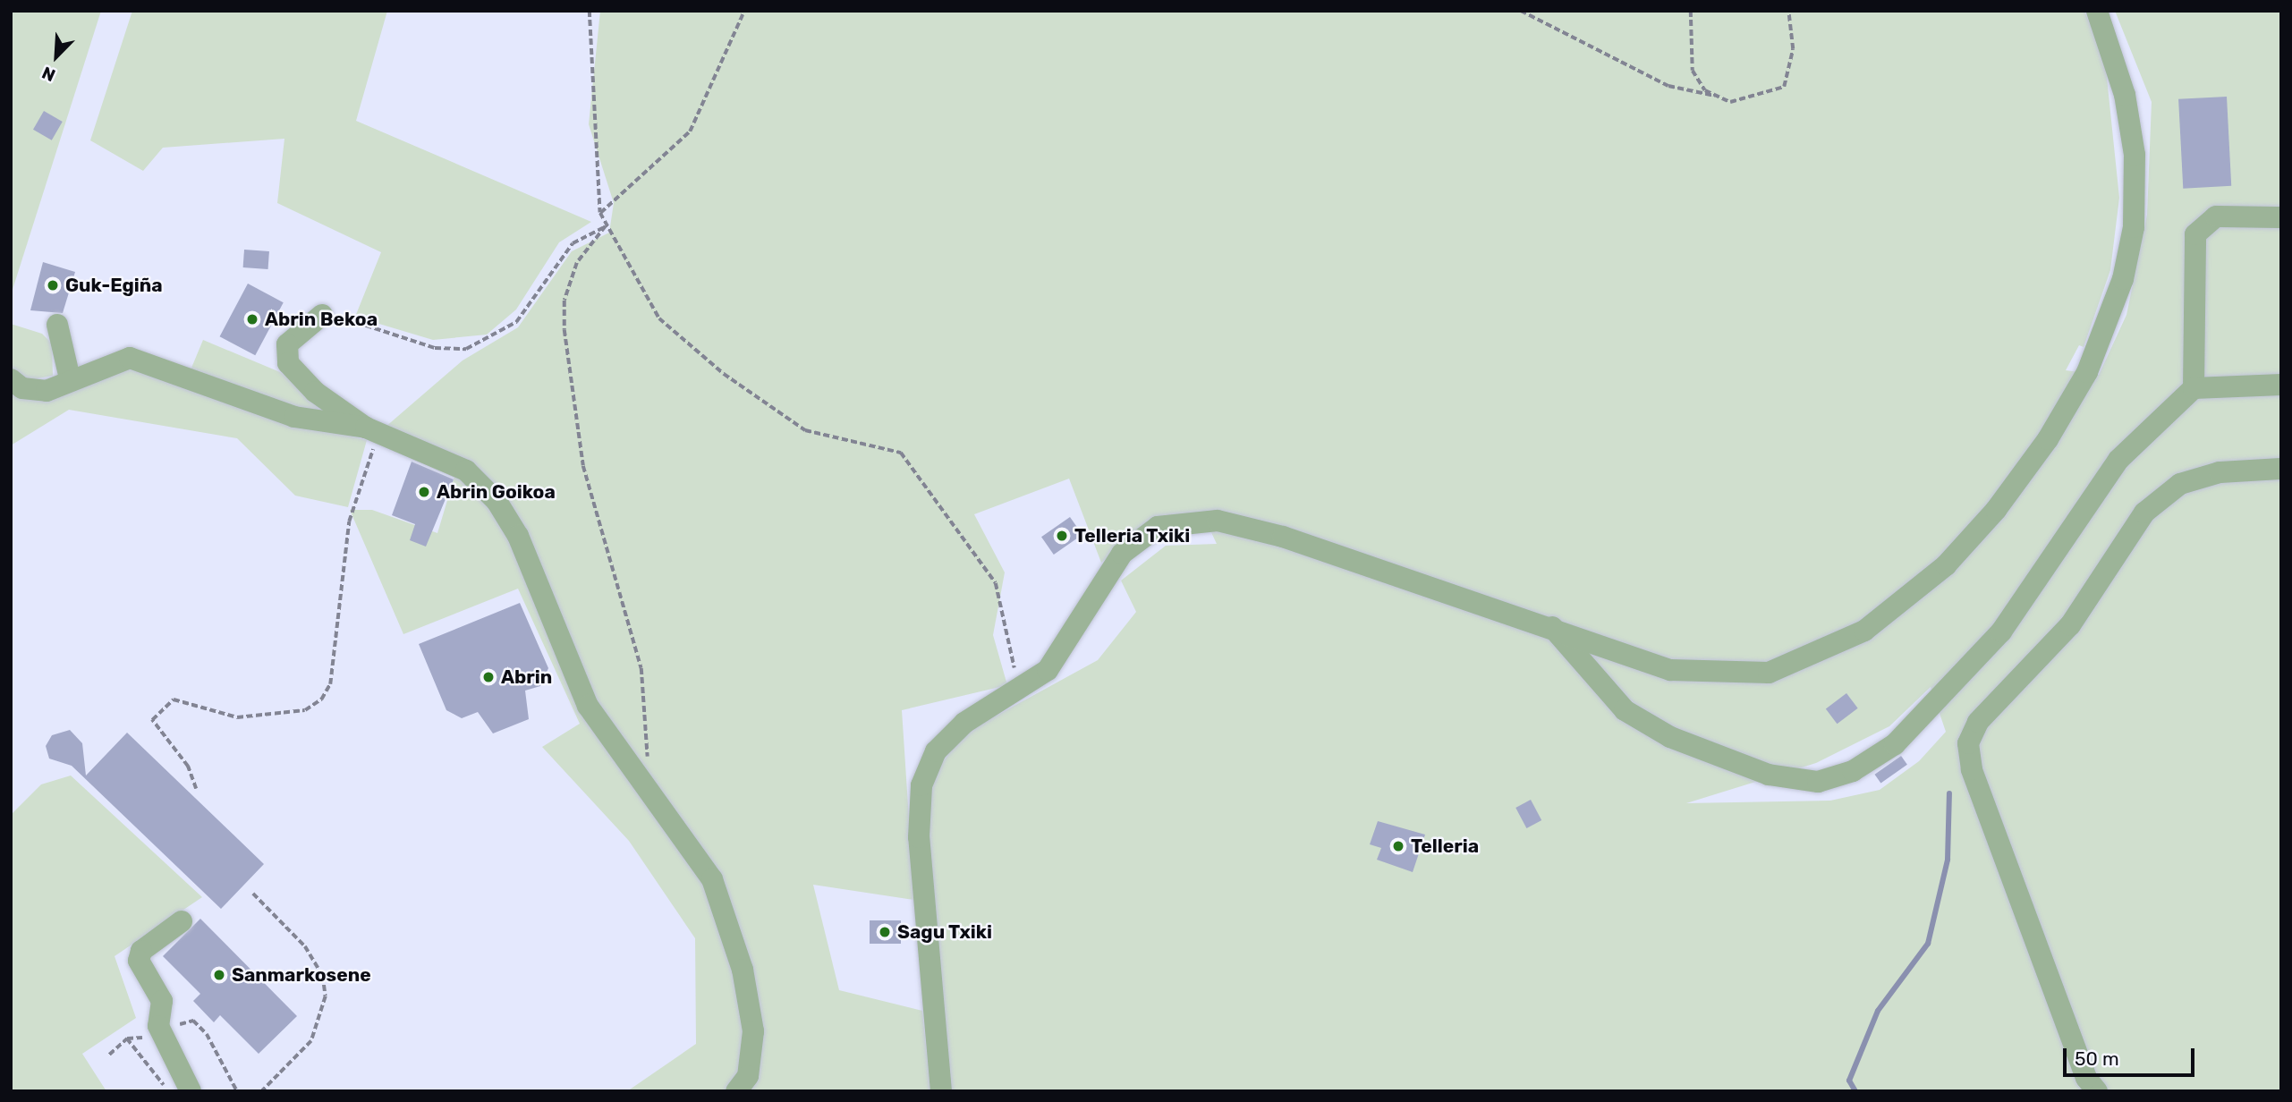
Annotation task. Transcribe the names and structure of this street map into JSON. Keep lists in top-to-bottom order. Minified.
{"places":["Guk-Egiña","Abrin Bekoa","Abrin Goikoa","Telleria Txiki","Abrin","Telleria","Sagu Txiki","Sanmarkosene"],"scale_bar":"50 m","north":"bottom left"}
